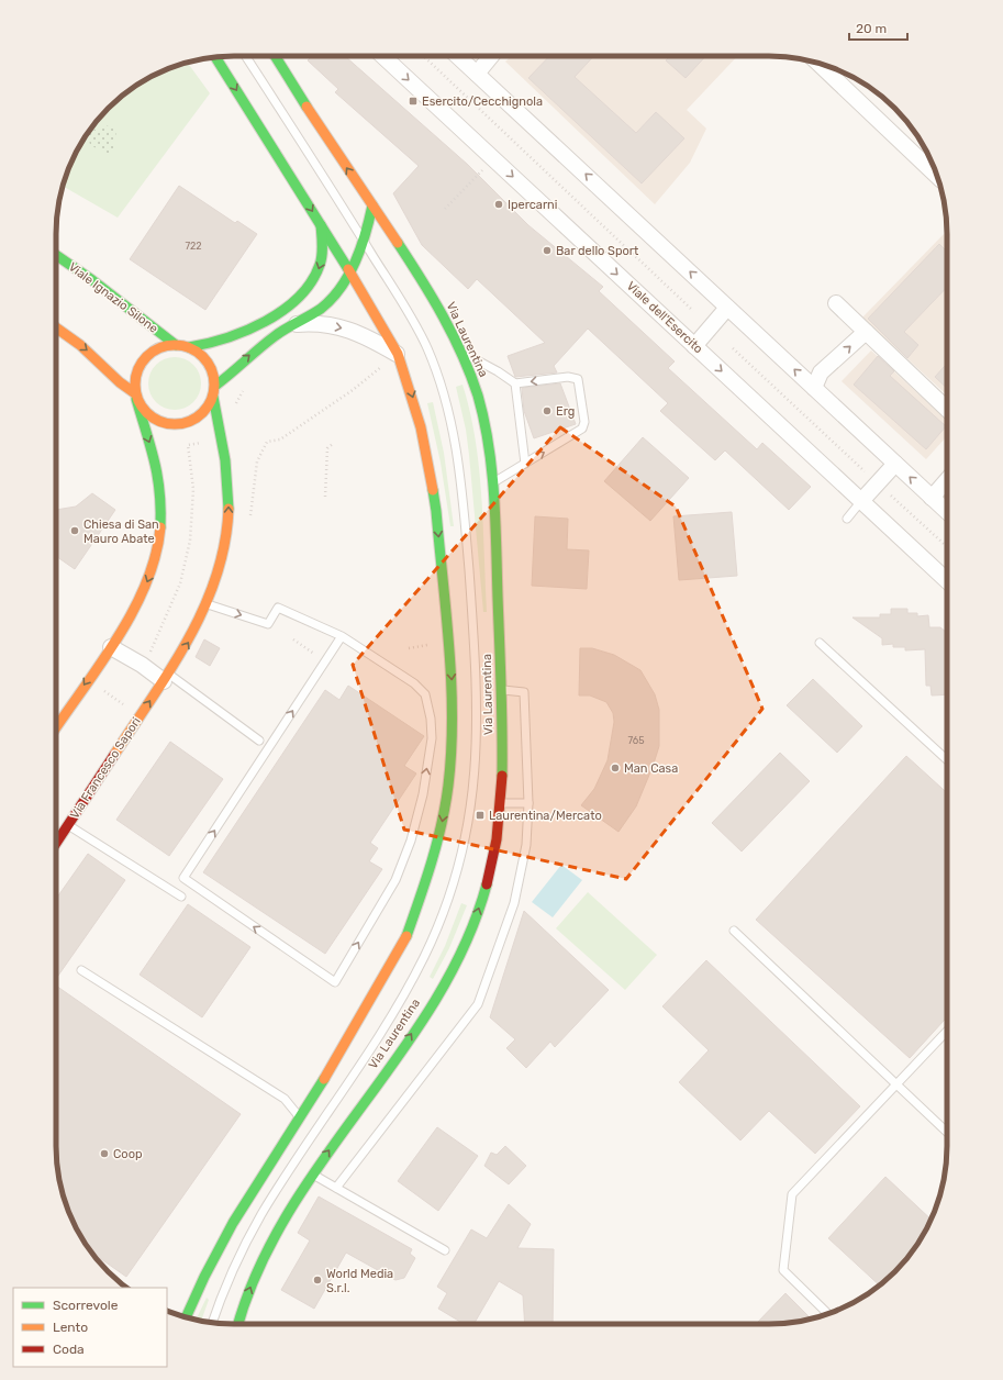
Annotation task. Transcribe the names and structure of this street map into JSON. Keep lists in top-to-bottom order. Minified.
{"streets":{"main road":["Viale Ignazio Silone","Via Laurentina","Via Francesco Sapori"],"street":["Viale dell'Esercito"]},"crossings":[["Viale Ignazio Silone","Via Francesco Sapori"]],"places":{"transit":["Esercito/Cecchignola","Laurentina/Mercato"],"other":["Ipercarni","Bar dello Sport","Erg","Chiesa di San Mauro Abate","Man Casa","Coop","World Media S.r.l."]},"house_numbers":["722","765"],"legend":["Scorrevole","Lento","Coda"],"scale_bar":"20 m"}
